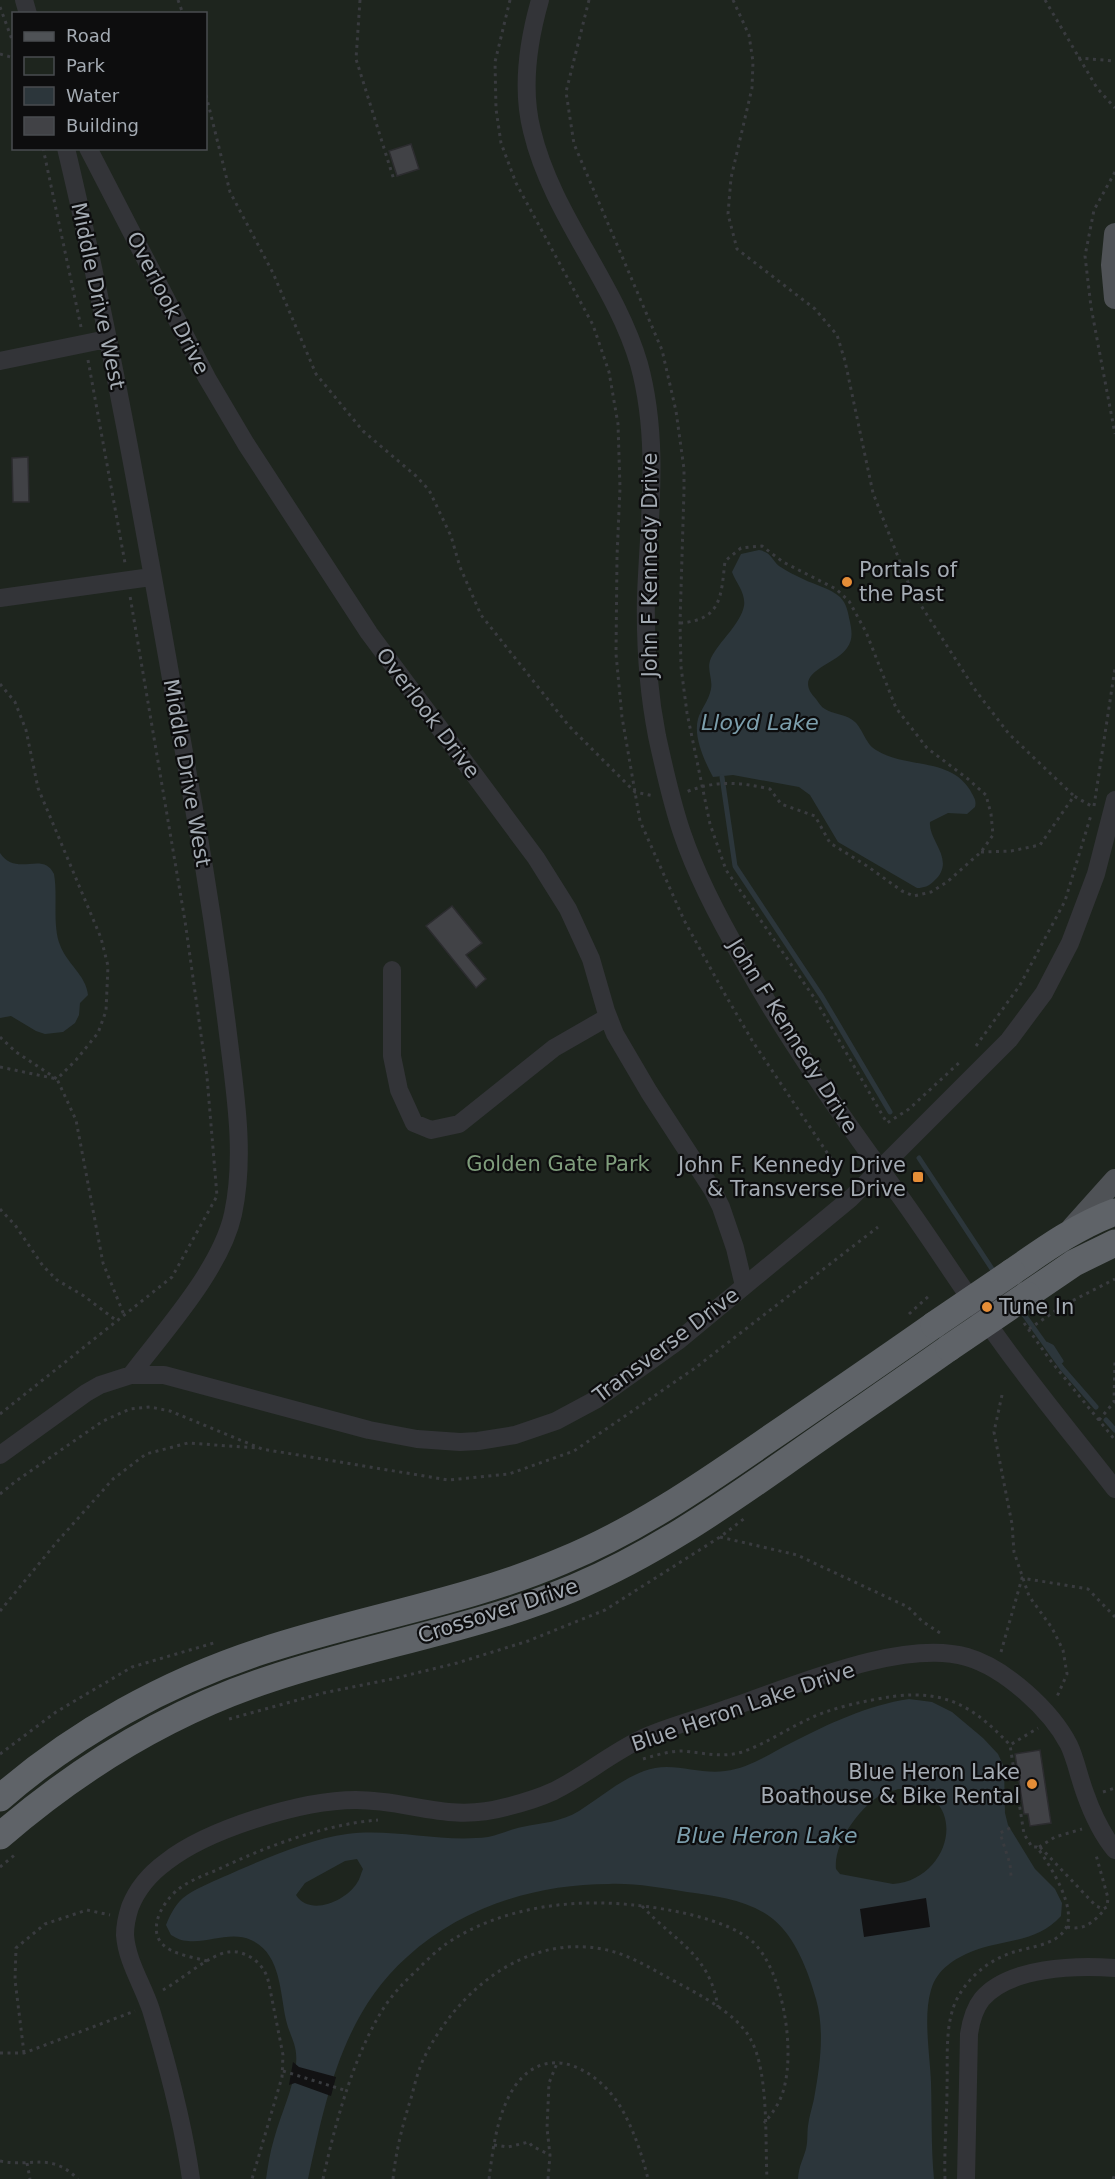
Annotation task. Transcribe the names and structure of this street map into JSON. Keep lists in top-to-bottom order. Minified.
{"streets":{"highway":["Crossover Drive"],"street":["Middle Drive West","Overlook Drive","John F Kennedy Drive","Transverse Drive","Blue Heron Lake Drive"]},"crossings":[["Middle Drive West","Transverse Drive"],["Overlook Drive","Transverse Drive"],["John F Kennedy Drive","Transverse Drive"]],"water":["Lloyd Lake","Blue Heron Lake"],"parks":["Golden Gate Park"],"places":{"other":["Portals of the Past","Tune In","Blue Heron Lake Boathouse & Bike Rental"],"transit":["John F. Kennedy Drive & Transverse Drive"]},"legend":["Road","Park","Water","Building"]}
